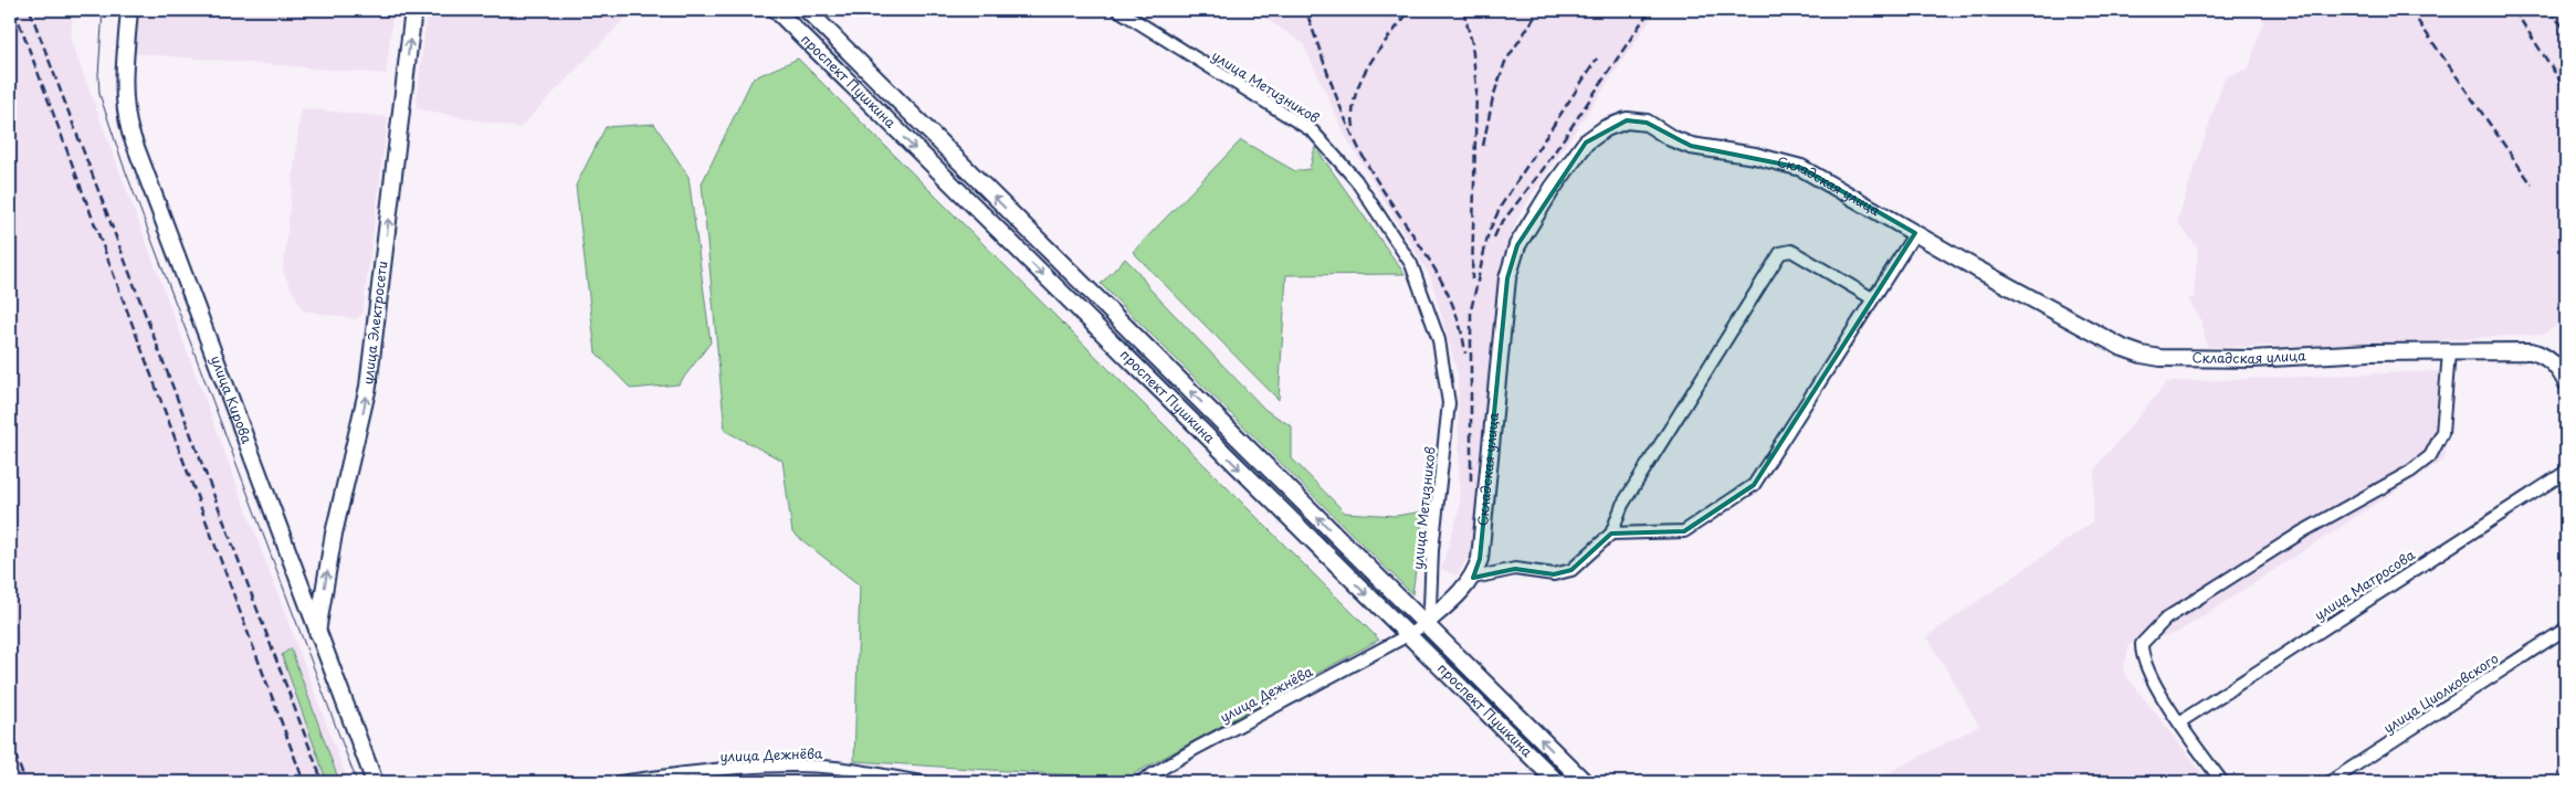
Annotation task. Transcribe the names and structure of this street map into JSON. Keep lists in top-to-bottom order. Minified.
{"streets":{"main road":["проспект Пушкина","Складская улица","улица Электросети","улица Кирова"],"street":["улица Метизников","улица Матросова","улица Циолковского","улица Дежнёва"]},"crossings":[["проспект Пушкина","улица Метизников"],["проспект Пушкина","Складская улица"],["проспект Пушкина","улица Дежнёва"],["улица Метизников","Складская улица"],["улица Метизников","улица Дежнёва"],["Складская улица","улица Дежнёва"],["улица Электросети","улица Кирова"]],"one_way":["улица Электросети"]}
